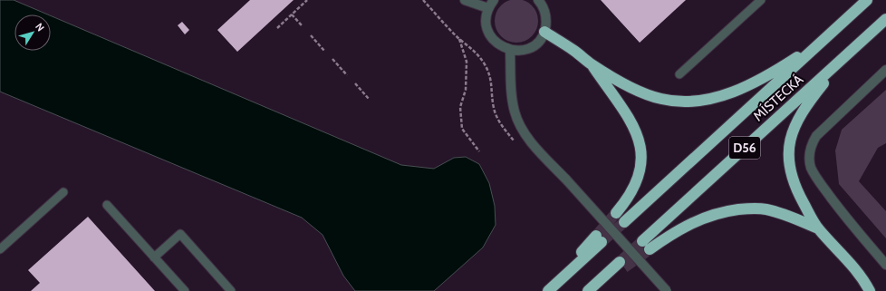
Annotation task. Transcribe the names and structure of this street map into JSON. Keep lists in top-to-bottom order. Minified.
{"streets":{"highway":["MÍSTECKÁ","D56"]},"north":"top right"}
